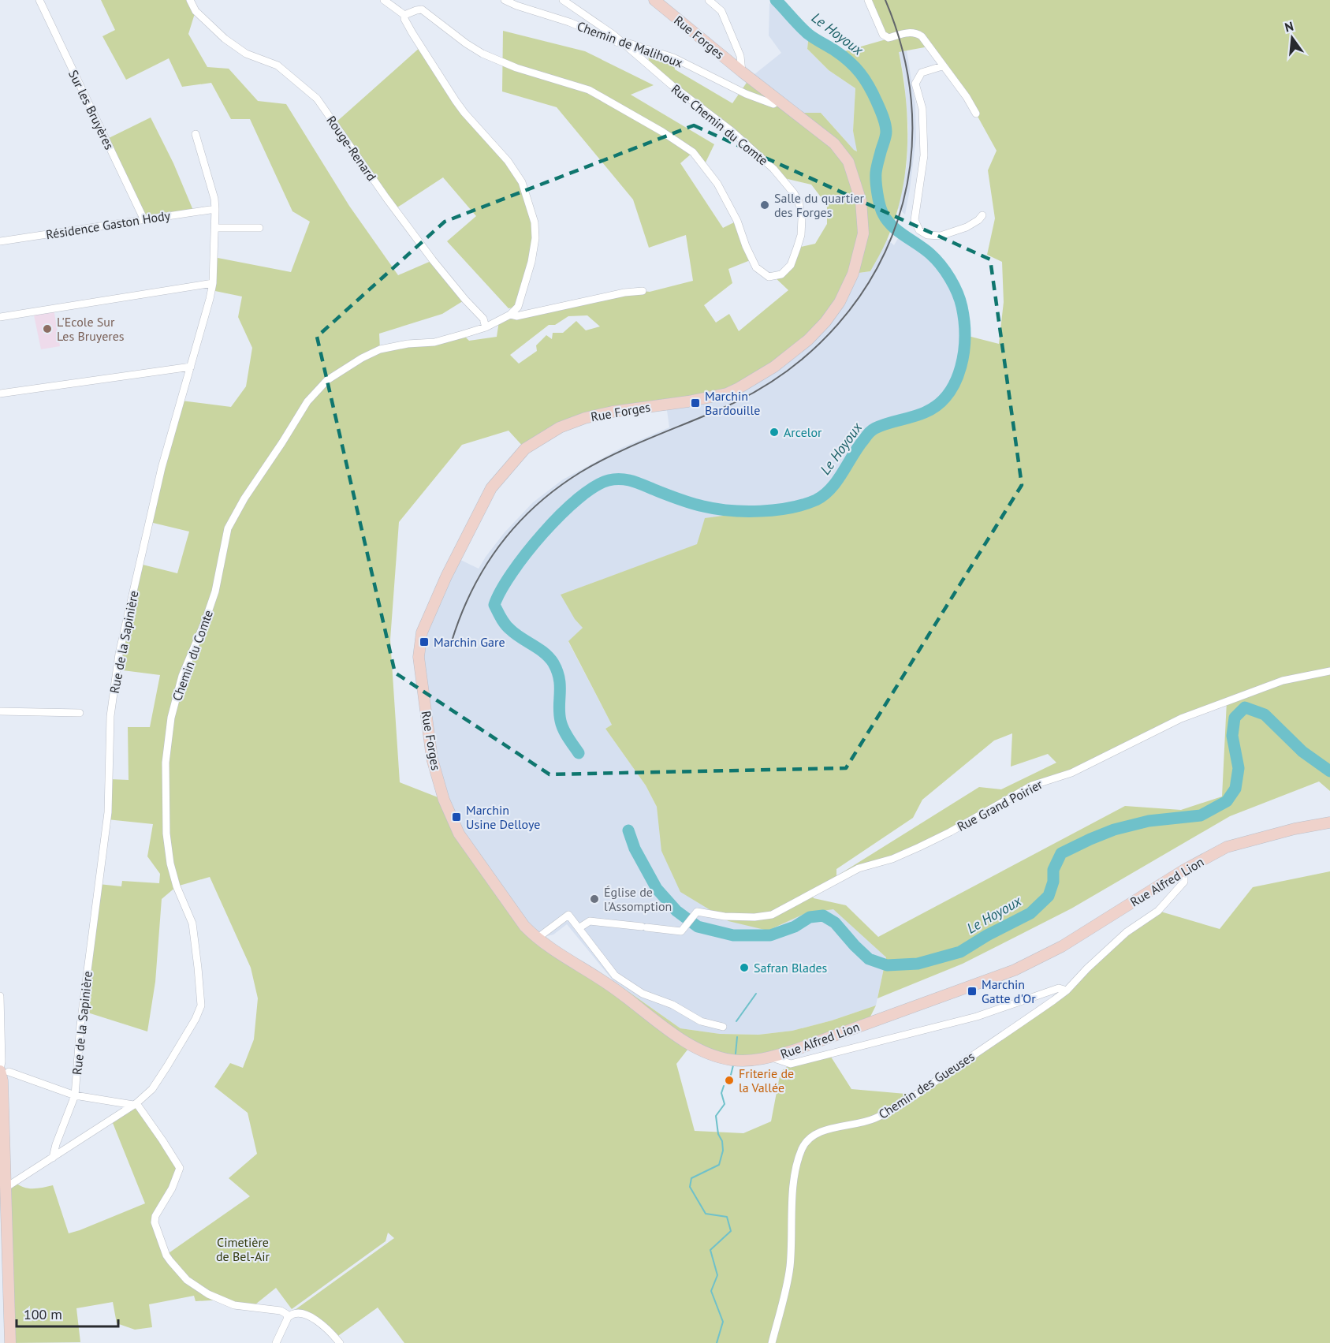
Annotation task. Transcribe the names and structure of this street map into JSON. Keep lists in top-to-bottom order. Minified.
{"streets":{"main road":["Rue Forges","Rue Alfred Lion"],"street":["Chemin de Malihoux","Sur les Bruyères","Rue Chemin du Comte","Rouge-Renard","Résidence Gaston Hody","Rue de la Sapinière","Chemin du Comte","Rue Grand Poirier","Chemin des Gueuses"]},"crossings":[["Rue Forges","Chemin de Malihoux"],["Rue Forges","Rue Alfred Lion"],["Chemin de Malihoux","Rue Chemin du Comte"],["Sur les Bruyères","Résidence Gaston Hody"],["Rouge-Renard","Chemin du Comte"],["Résidence Gaston Hody","Rue de la Sapinière"],["Rue de la Sapinière","Chemin du Comte"],["Rue Alfred Lion","Chemin des Gueuses"]],"water":["Le Hoyoux"],"parks":["Cimetière de Bel-Air"],"places":{"other":["Salle du quartier des Forges","L'Ecole Sur Les Bruyeres","Arcelor","Église de l'Assomption","Safran Blades","Friterie de la Vallée"],"transit":["Marchin Bardouille","Marchin Gare","Marchin Usine Delloye","Marchin Gatte d'Or"]},"scale_bar":"100 m","north":"top"}
